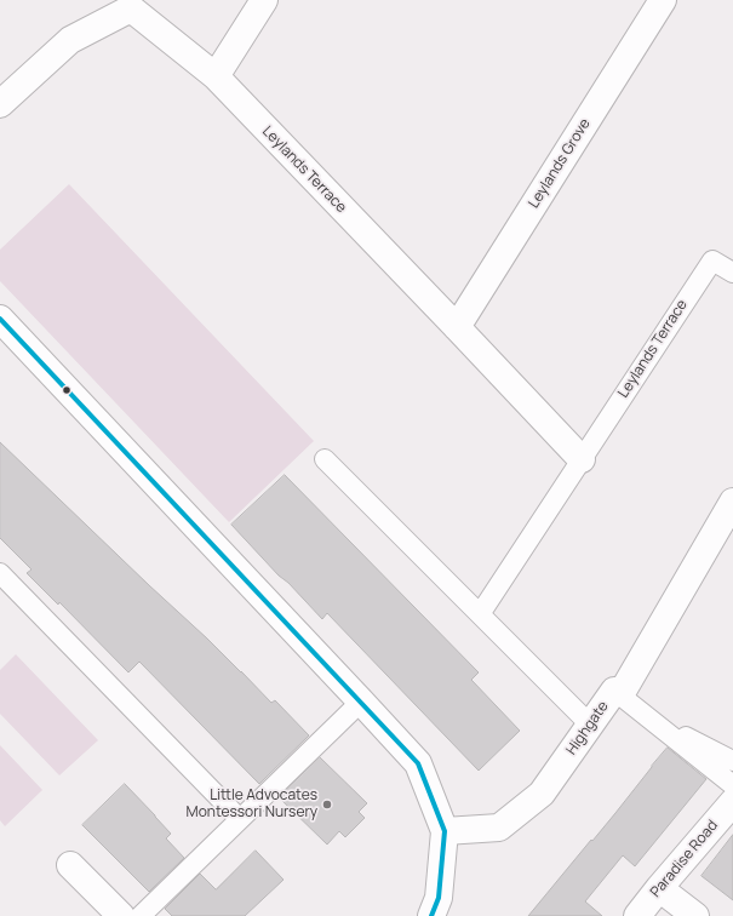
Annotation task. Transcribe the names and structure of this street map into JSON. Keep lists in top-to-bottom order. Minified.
{"streets":{"street":["Leylands Grove","Leylands Terrace","Highgate","Paradise Road"]},"crossings":[["Leylands Grove","Leylands Terrace"]],"places":["Little Advocates Montessori Nursery"]}
